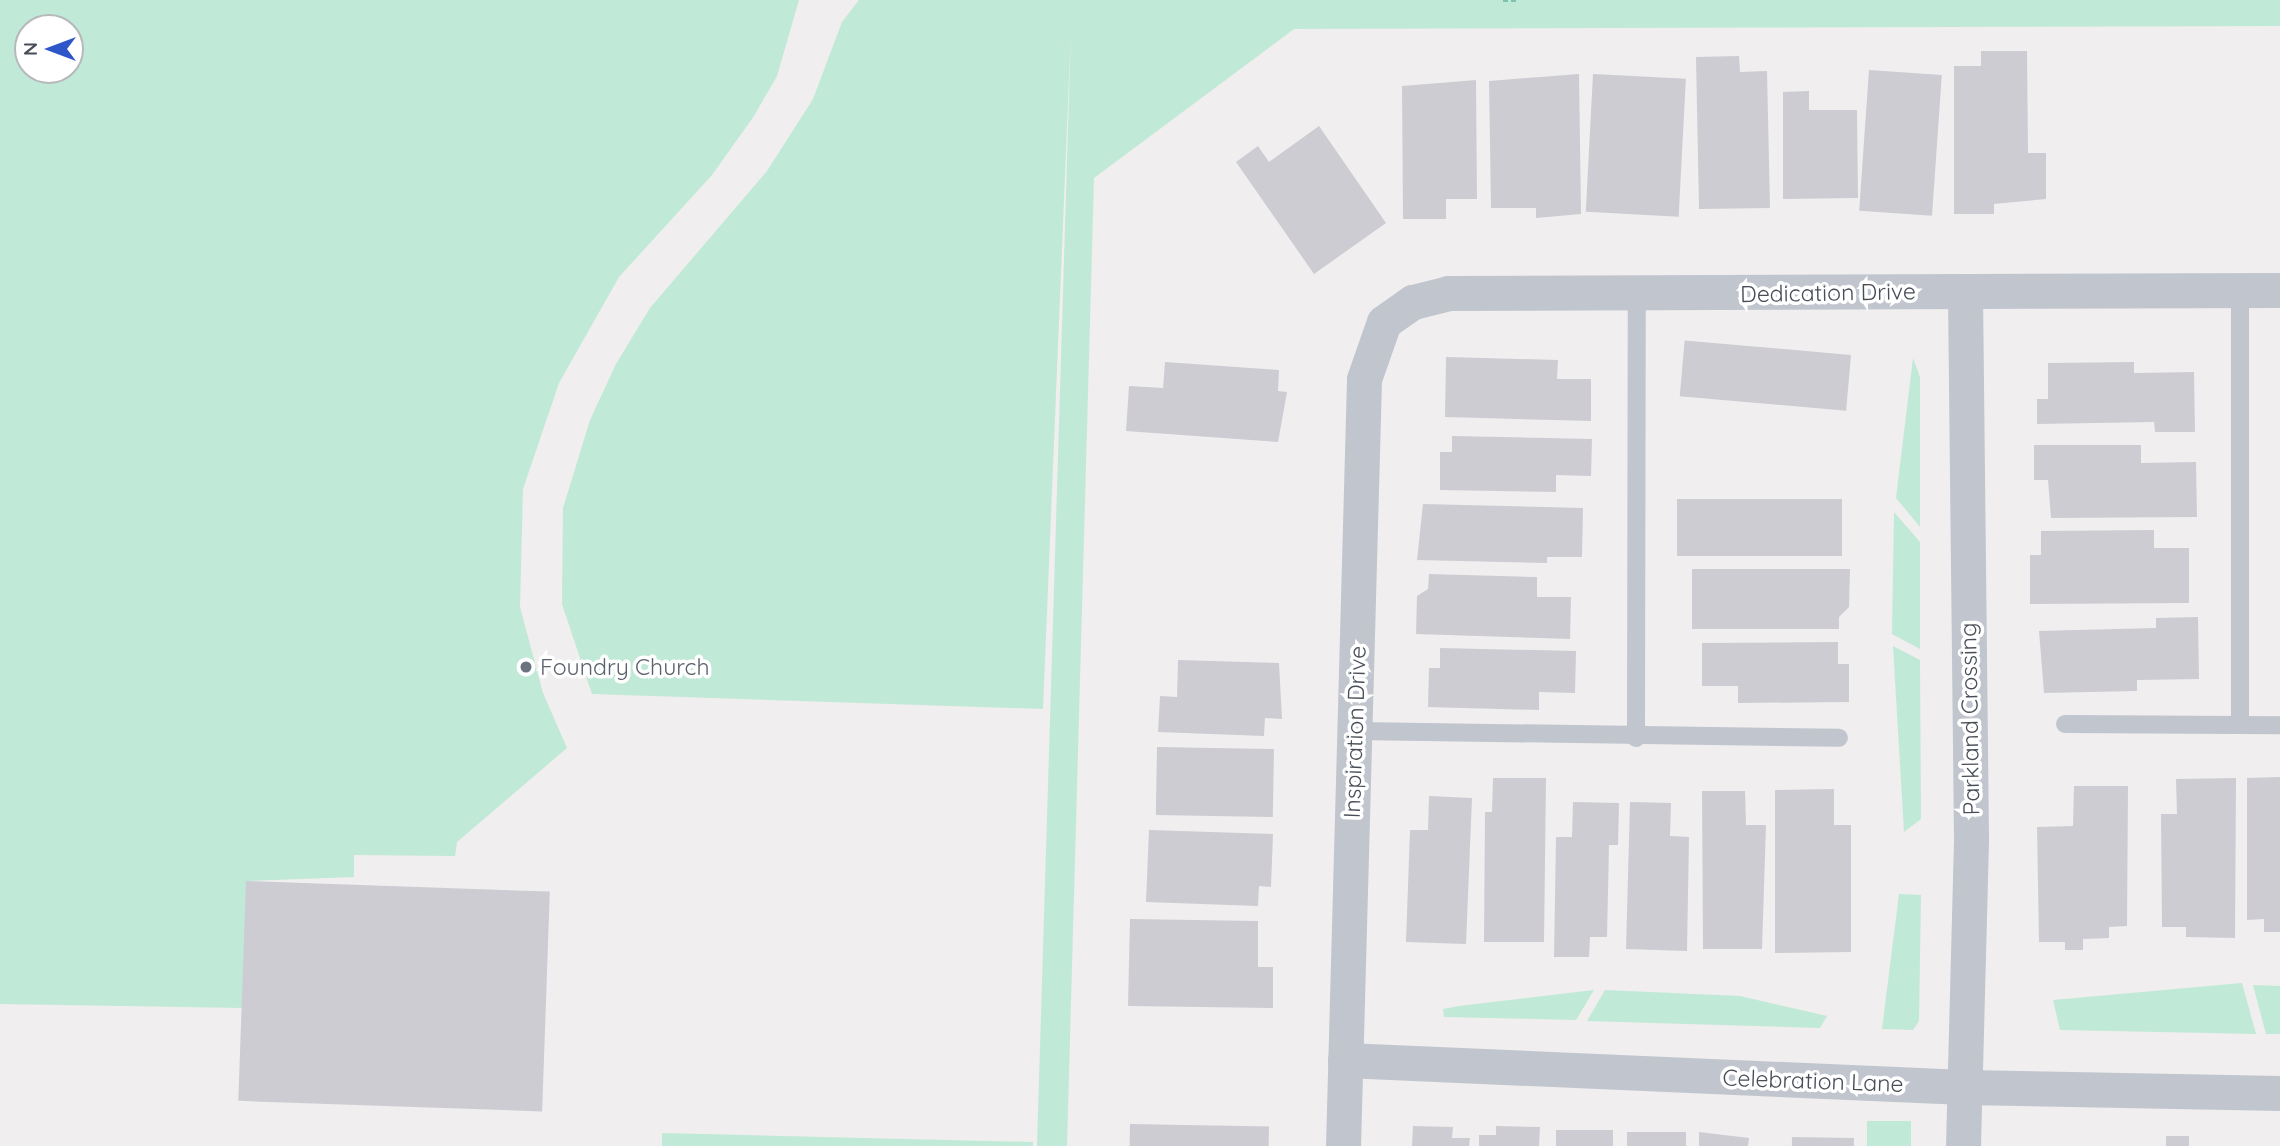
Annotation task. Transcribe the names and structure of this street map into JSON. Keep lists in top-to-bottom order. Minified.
{"streets":{"street":["Dedication Drive","Parkland Crossing","Inspiration Drive","Celebration Lane"]},"crossings":[["Dedication Drive","Parkland Crossing"],["Dedication Drive","Inspiration Drive"],["Parkland Crossing","Celebration Lane"],["Inspiration Drive","Celebration Lane"]],"places":["Foundry Church"],"north":"left"}
